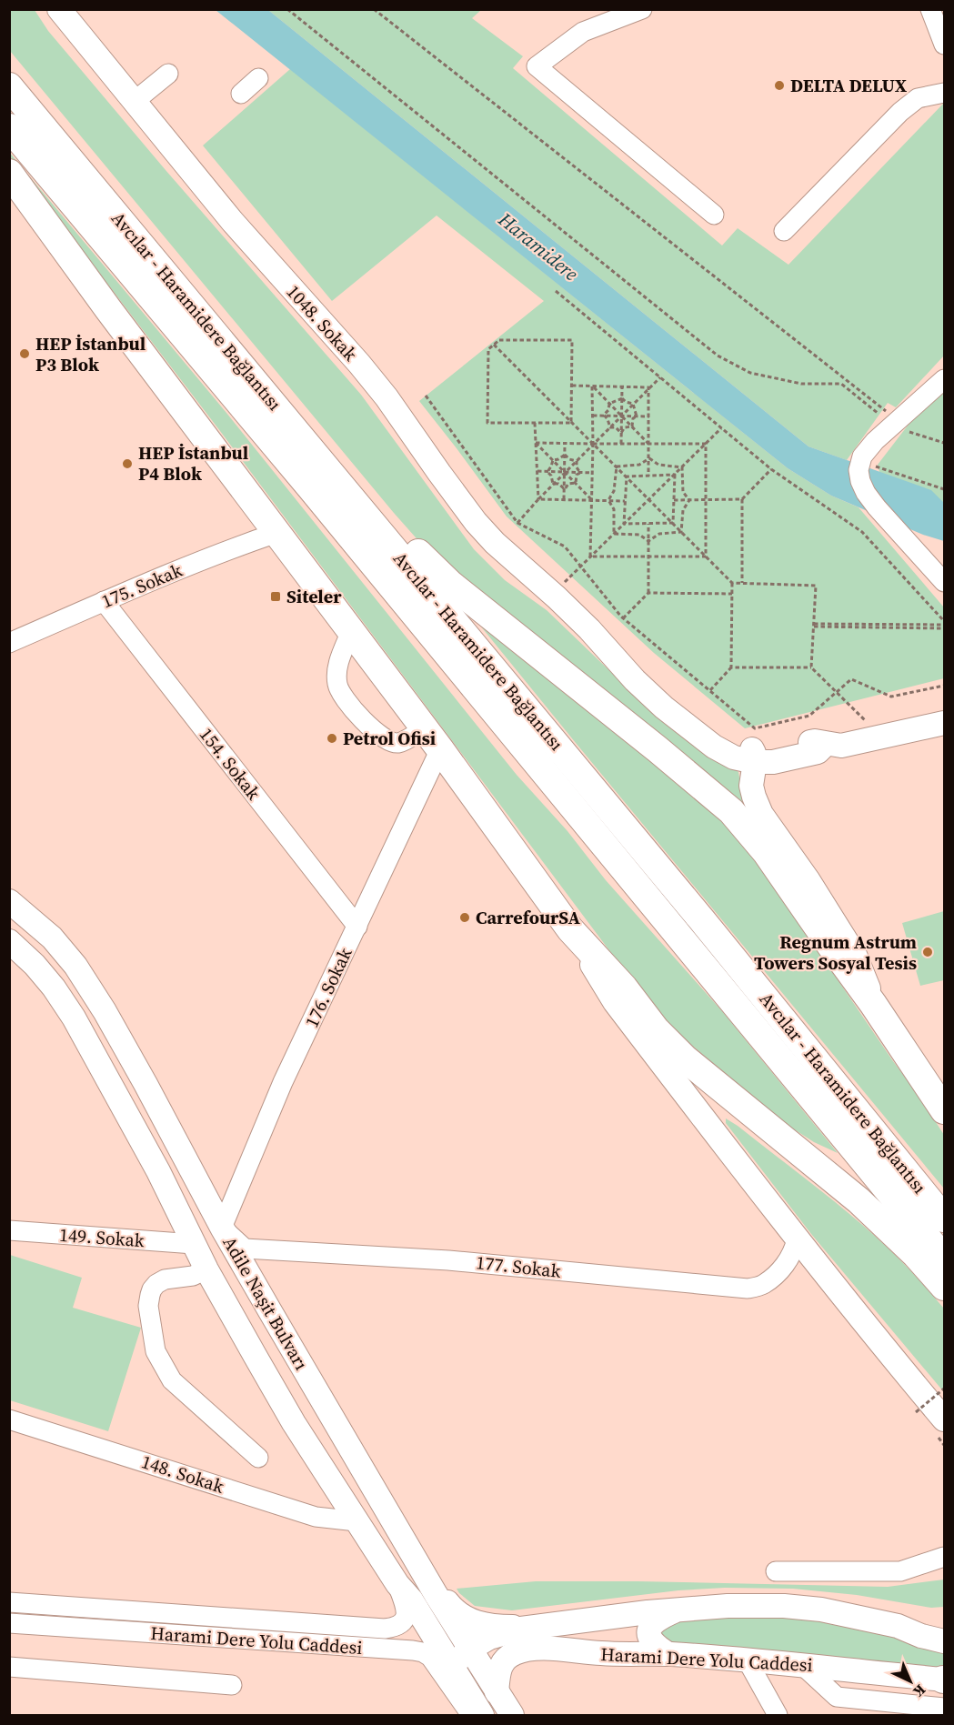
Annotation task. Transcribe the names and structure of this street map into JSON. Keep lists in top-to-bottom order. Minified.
{"streets":{"highway":["Avcılar - Haramidere Bağlantısı"],"main road":["1048. Sokak","Adile Naşit Bulvarı","Harami Dere Yolu Caddesi"],"street":["175. Sokak","154. Sokak","176. Sokak","149. Sokak","177. Sokak","148. Sokak"]},"crossings":[["175. Sokak","154. Sokak"],["154. Sokak","176. Sokak"],["176. Sokak","177. Sokak"],["176. Sokak","Adile Naşit Bulvarı"],["149. Sokak","Adile Naşit Bulvarı"],["177. Sokak","Adile Naşit Bulvarı"],["Adile Naşit Bulvarı","148. Sokak"],["Adile Naşit Bulvarı","Harami Dere Yolu Caddesi"]],"water":["Haramidere"],"places":{"other":["DELTA DELUX","HEP İstanbul P3 Blok","HEP İstanbul P4 Blok","Petrol Ofisi","CarrefourSA","Regnum Astrum Towers Sosyal Tesis"],"transit":["Siteler"]},"north":"bottom right"}
